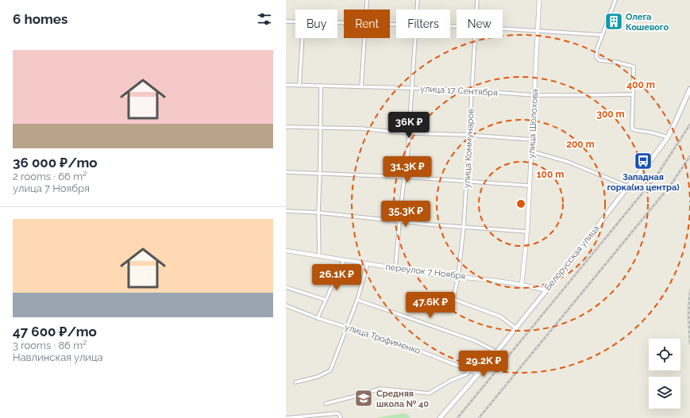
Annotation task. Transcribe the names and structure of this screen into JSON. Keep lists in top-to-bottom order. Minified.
{"streets":{"main road":["Белорусская улица"],"street":["улица 17 Сентября","улица Шолохова","улица Коммунаров","переулок 7 Ноября","улица Трофименко"]},"crossings":[["улица 17 Сентября","улица Шолохова"],["улица 17 Сентября","улица Коммунаров"],["улица Шолохова","переулок 7 Ноября"],["улица Коммунаров","Белорусская улица"],["улица Коммунаров","переулок 7 Ноября"],["Белорусская улица","переулок 7 Ноября"],["Белорусская улица","улица Трофименко"]],"places":{"building":["Олега Кошевого"],"bus stop":["Западная горка(из центра)"],"school or university":["Средняя школа № 40"]},"page":{"heading":"6 homes","chip":["Buy","Rent","Filters","New"],"list":[{"name":"36 000 ₽/mo","note":"2 rooms · 66 m² · улица 7 Ноября"},{"name":"47 600 ₽/mo","note":"3 rooms · 86 m² · Навлинская улица"}],"price":["36K ₽","31.3K ₽","35.3K ₽","26.1K ₽","47.6K ₽","29.2K ₽"]},"rings":["400 m","300 m","200 m","100 m"]}
